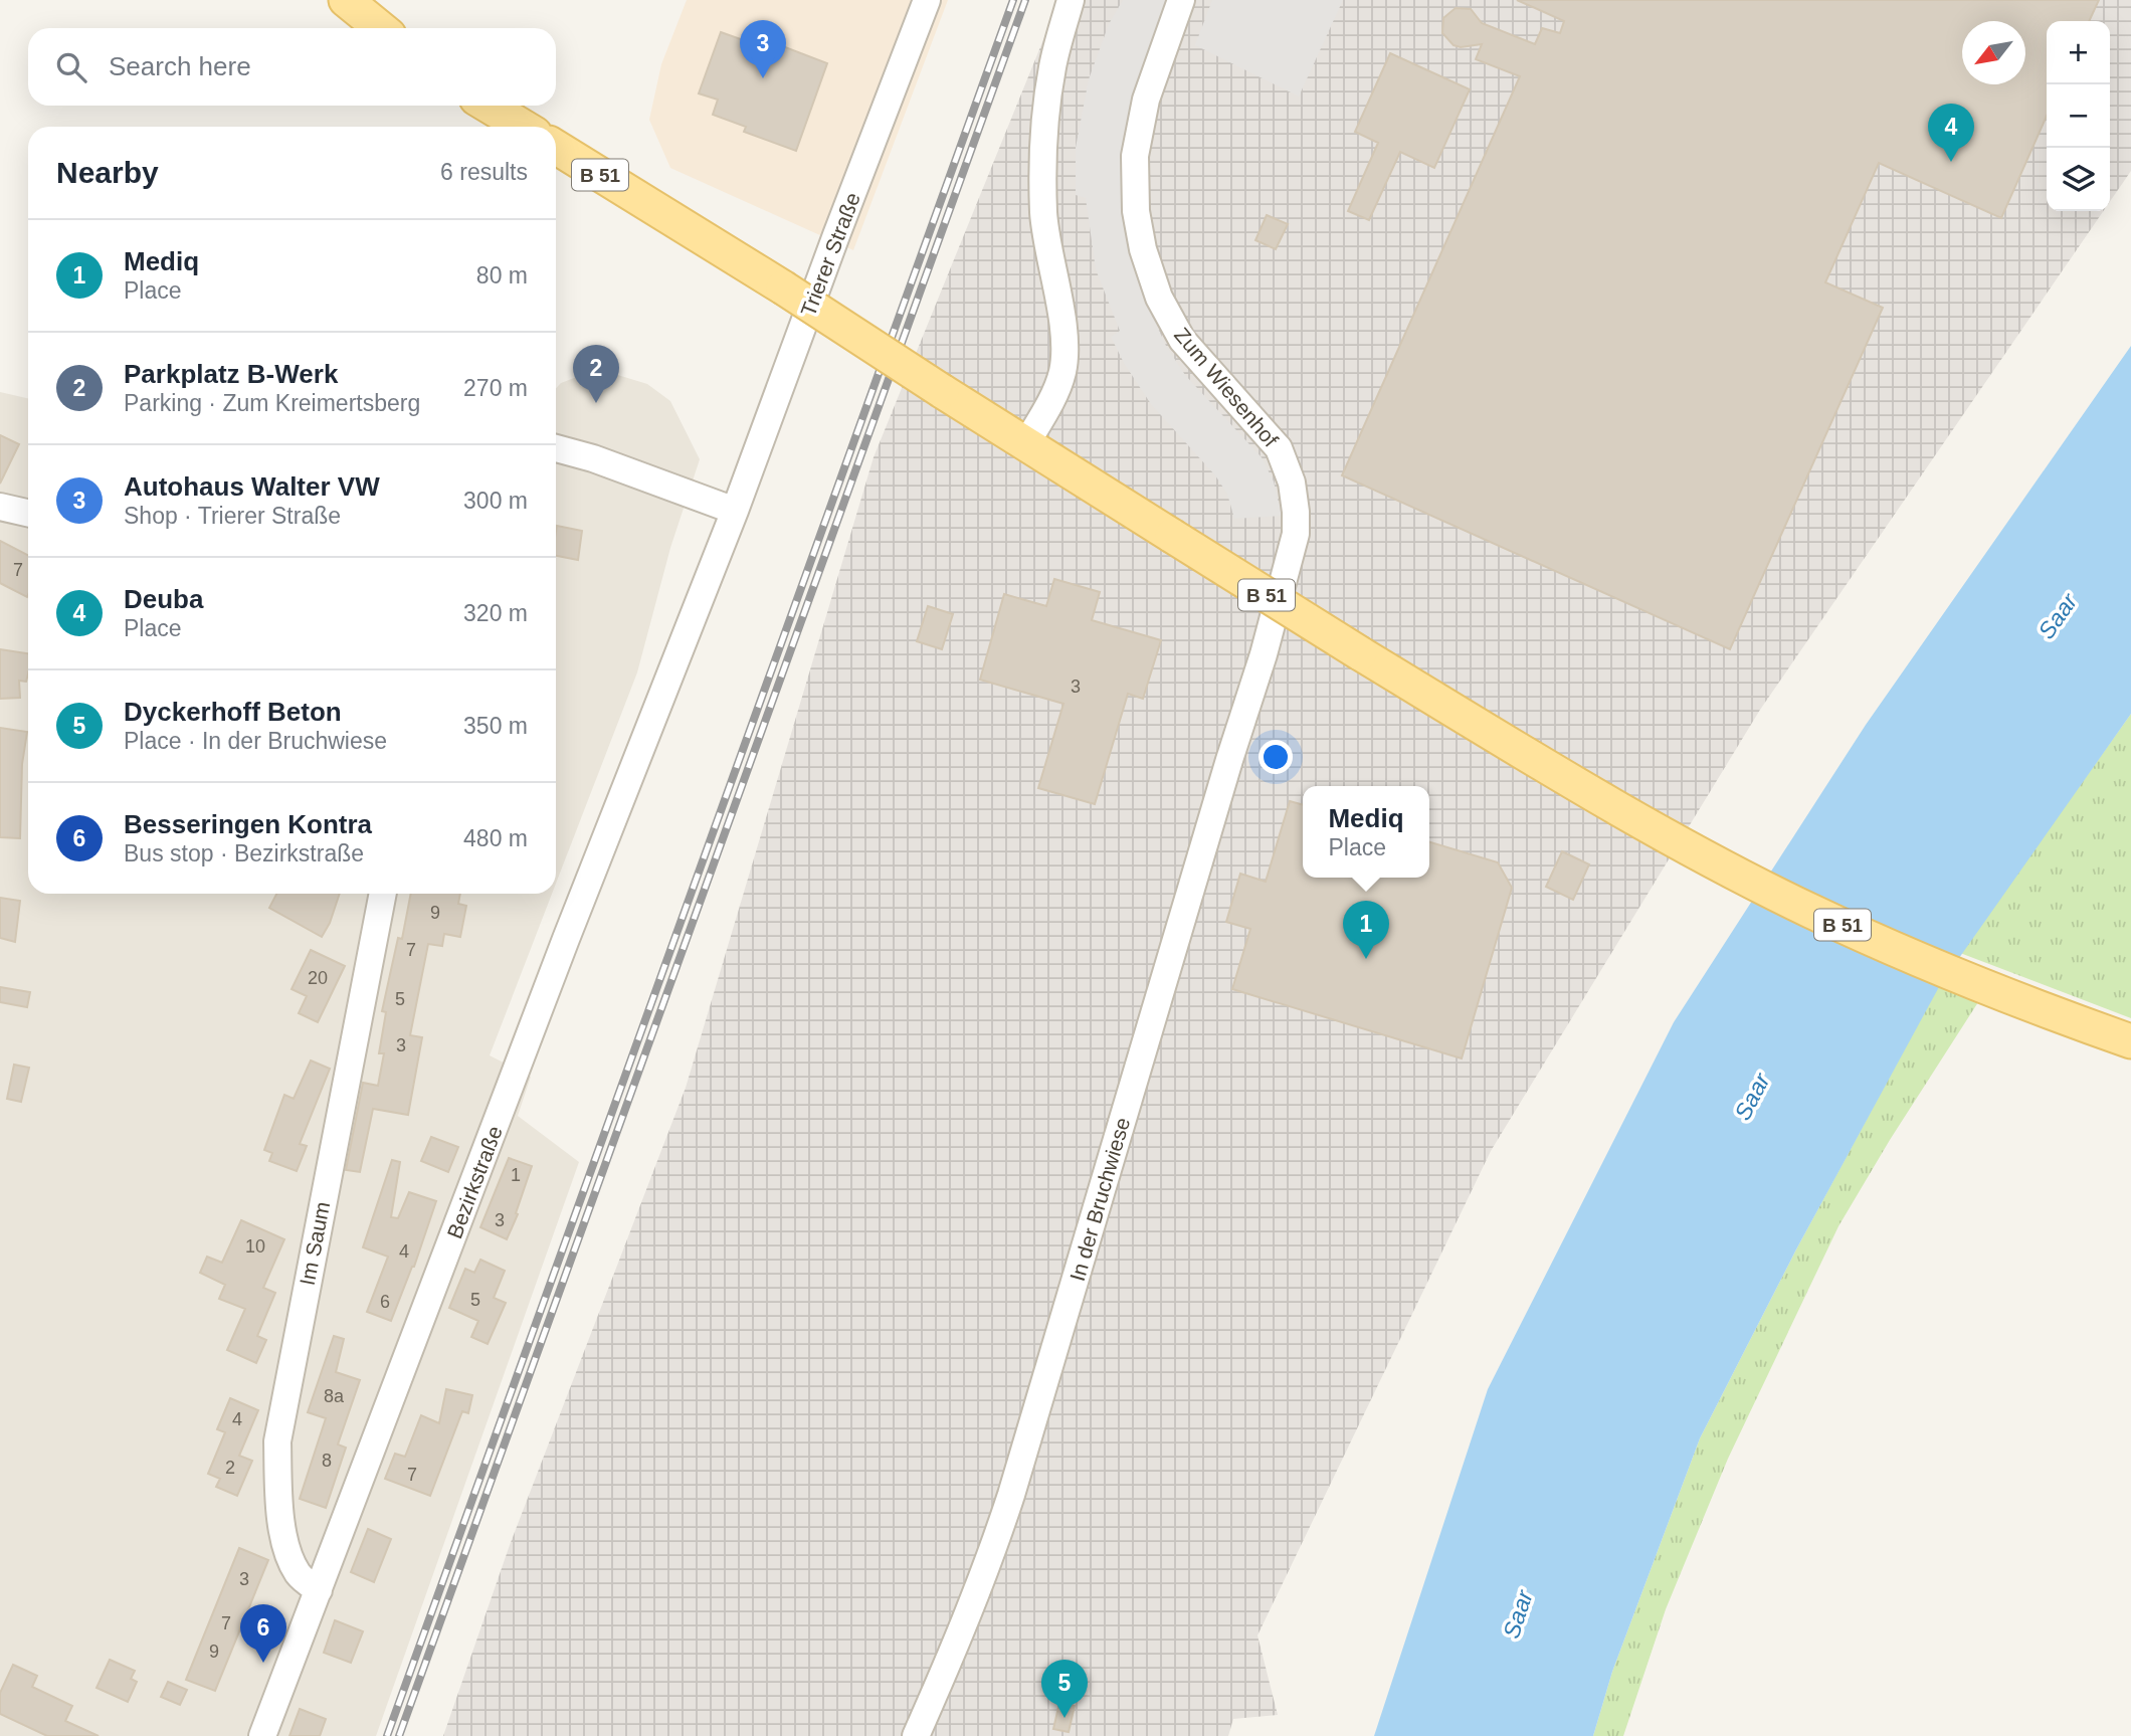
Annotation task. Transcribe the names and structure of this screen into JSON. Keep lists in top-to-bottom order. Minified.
{"streets":{"main road":["B 51"],"street":["Trierer Straße","Zum Wiesenhof","Bezirkstraße","In der Bruchwiese","Im Saum"]},"crossings":[["Trierer Straße","Bezirkstraße"],["Zum Wiesenhof","In der Bruchwiese"],["Bezirkstraße","Im Saum"]],"water":["Saar"],"house_numbers":["7","3","9","7","20","5","3","1","3","10","4","5","6","8a","4","8","2","7","3","7","9"],"north":"bottom left","page":{"pins":["3","4","2","1","6","5"],"map_buttons":["+","−"],"search":"Search here","heading":["Nearby","6 results"],"list":[{"mark":"1","name":"Mediq","note":"Place","value":"80 m"},{"mark":"2","name":"Parkplatz B-Werk","note":"Parking · Zum Kreimertsberg","value":"270 m"},{"mark":"3","name":"Autohaus Walter VW","note":"Shop · Trierer Straße","value":"300 m"},{"mark":"4","name":"Deuba","note":"Place","value":"320 m"},{"mark":"5","name":"Dyckerhoff Beton","note":"Place · In der Bruchwiese","value":"350 m"},{"mark":"6","name":"Besseringen Kontra","note":"Bus stop · Bezirkstraße","value":"480 m"}],"popup":["Mediq","Place"]}}
